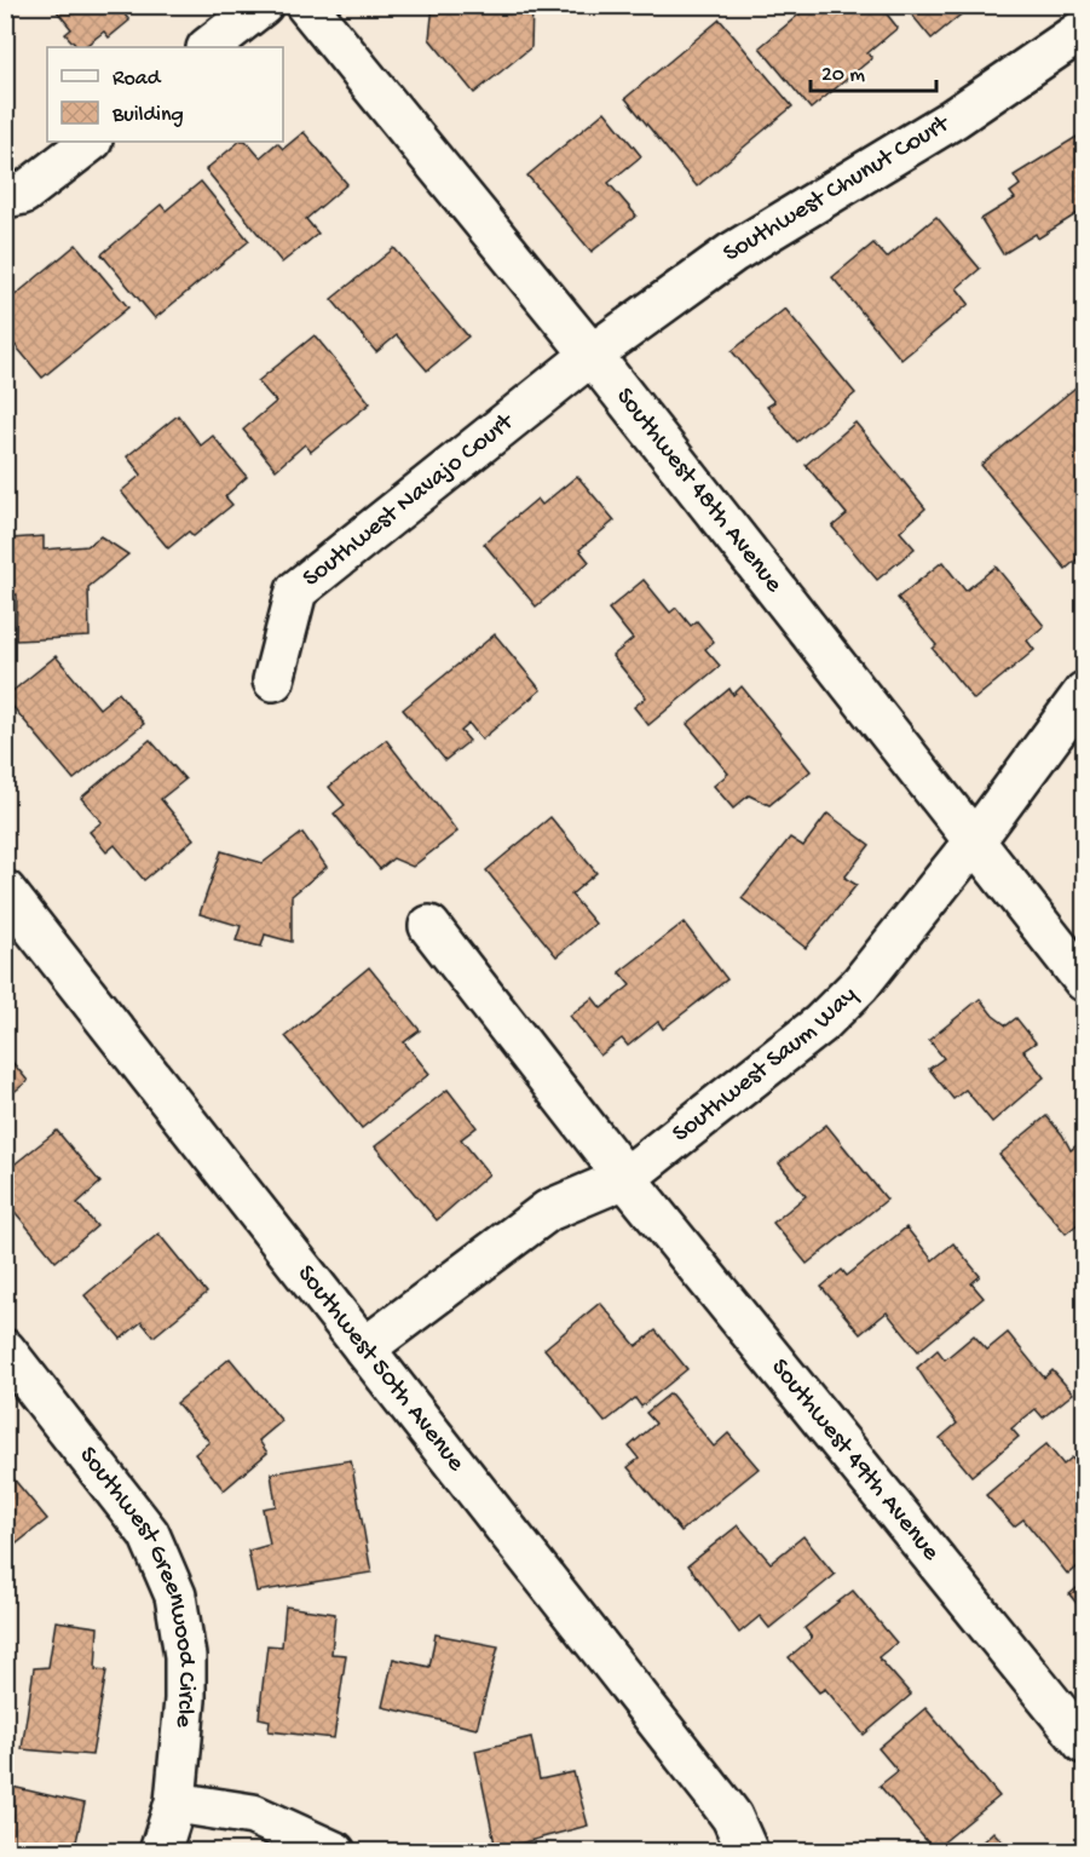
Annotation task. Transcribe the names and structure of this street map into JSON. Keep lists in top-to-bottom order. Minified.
{"streets":{"street":["Southwest Chunut Court","Southwest 48th Avenue","Southwest Navajo Court","Southwest Saum Way","Southwest 50th Avenue","Southwest 49th Avenue","Southwest Greenwood Circle"]},"crossings":[["Southwest Chunut Court","Southwest 48th Avenue"],["Southwest Chunut Court","Southwest Navajo Court"],["Southwest 48th Avenue","Southwest Navajo Court"],["Southwest 48th Avenue","Southwest Saum Way"],["Southwest Saum Way","Southwest 50th Avenue"],["Southwest Saum Way","Southwest 49th Avenue"]],"legend":["Road","Building"],"scale_bar":"20 m"}
